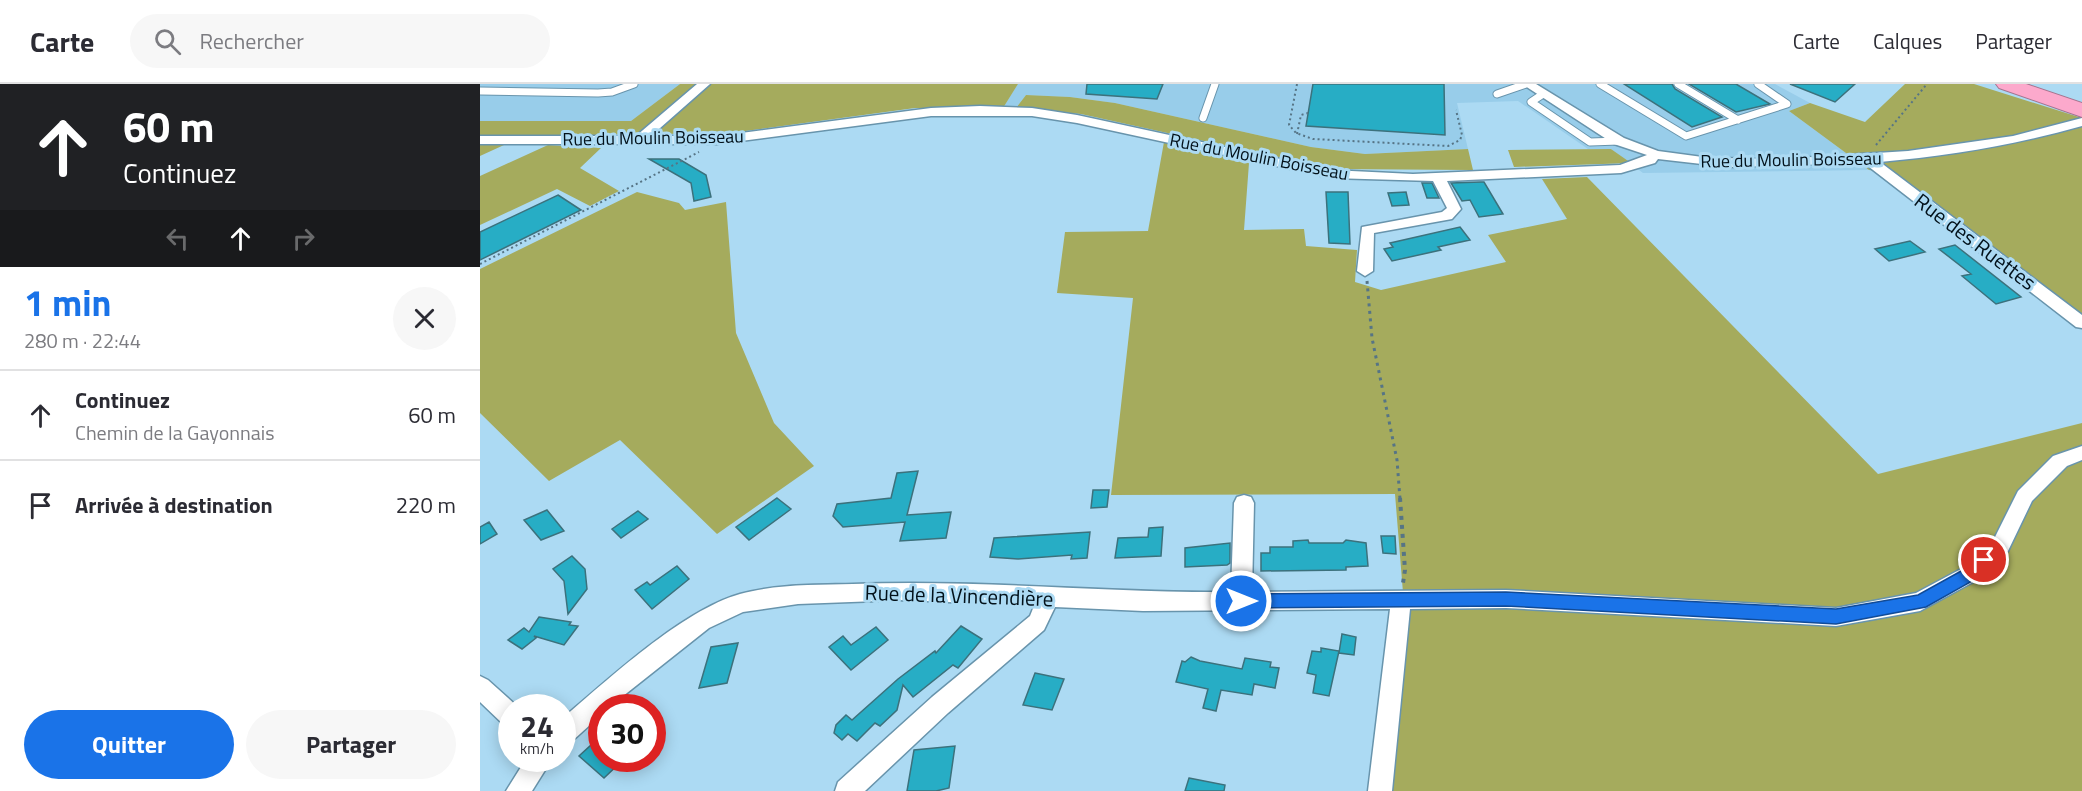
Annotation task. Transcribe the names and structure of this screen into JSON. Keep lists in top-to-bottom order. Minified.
{"streets":{"street":["Rue du Moulin Boisseau","Rue des Ruettes","Rue de la Vincendière"]},"crossings":[["Rue du Moulin Boisseau","Rue des Ruettes"]],"page":{"header":"Carte","search":"Rechercher","nav":["Carte","Calques","Partager"],"turn":["60 m","Continuez"],"heading":["1 min","280 m · 22:44"],"list":[{"name":"Continuez","note":"Chemin de la Gayonnais","value":"60 m"},{"name":"Arrivée à destination","value":"220 m"}],"speed":"24 km/h","limit":"30","buttons":["Quitter","Partager"]}}
